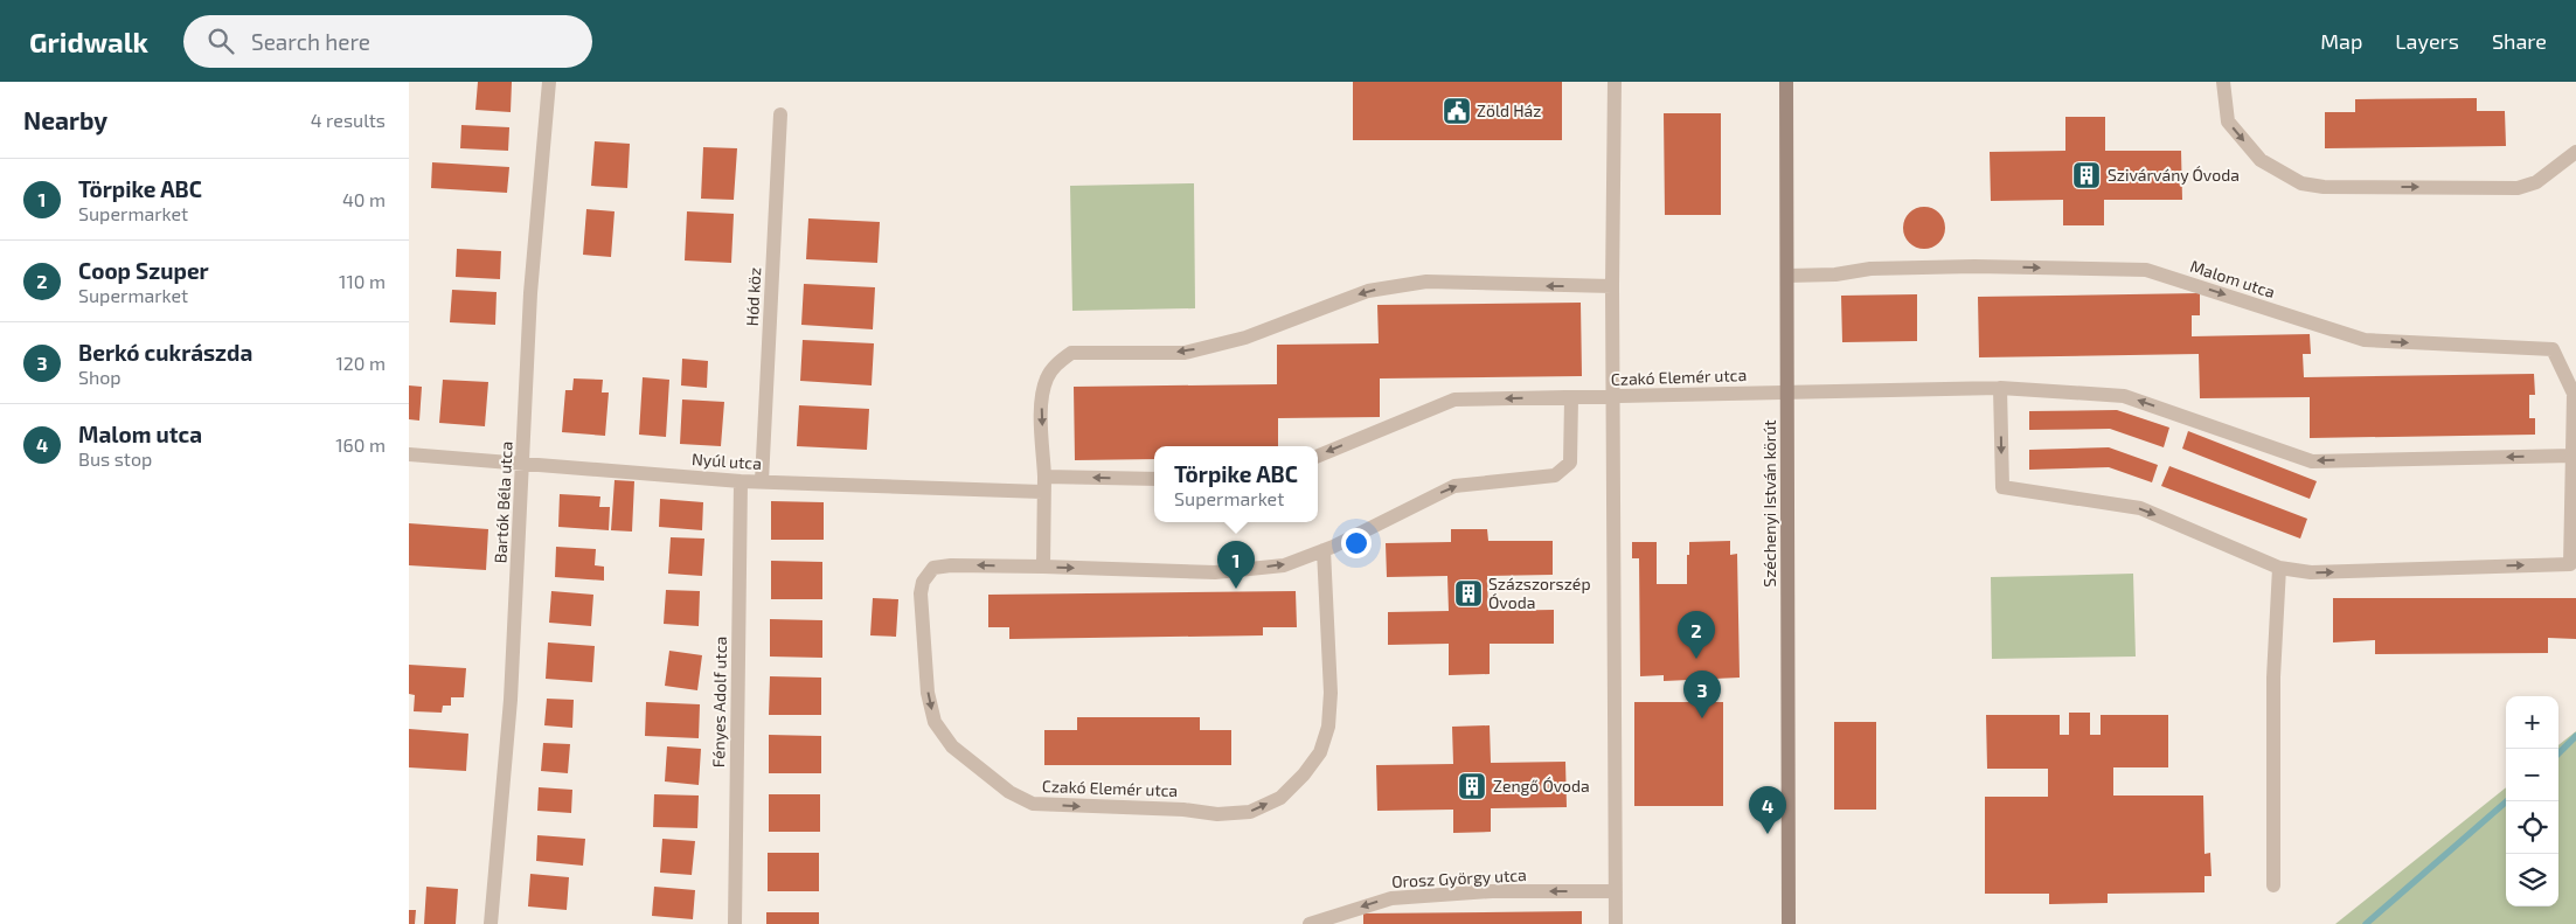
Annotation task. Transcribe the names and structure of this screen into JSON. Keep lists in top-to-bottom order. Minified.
{"streets":{"street":["Malom utca","Hód köz","Czakó Elemér utca","Nyúl utca","Bartók Béla utca","Széchenyi István körút","Fényes Adolf utca","Orosz György utca"]},"crossings":[["Malom utca","Széchenyi István körút"],["Hód köz","Nyúl utca"],["Czakó Elemér utca","Széchenyi István körút"],["Nyúl utca","Bartók Béla utca"],["Nyúl utca","Fényes Adolf utca"]],"one_way":["Orosz György utca"],"places":{"public building":["Zöld Ház"],"building":["Szivárvány Óvoda","Százszorszép Óvoda","Zengő Óvoda"]},"page":{"header":"Gridwalk","search":"Search here","nav":["Map","Layers","Share"],"heading":["Nearby","4 results"],"list":[{"mark":"1","name":"Törpike ABC","note":"Supermarket","value":"40 m"},{"mark":"2","name":"Coop Szuper","note":"Supermarket","value":"110 m"},{"mark":"3","name":"Berkó cukrászda","note":"Shop","value":"120 m"},{"mark":"4","name":"Malom utca","note":"Bus stop","value":"160 m"}],"popup":["Törpike ABC","Supermarket"],"pins":["1","2","3","4"],"map_buttons":["+","−"]}}
